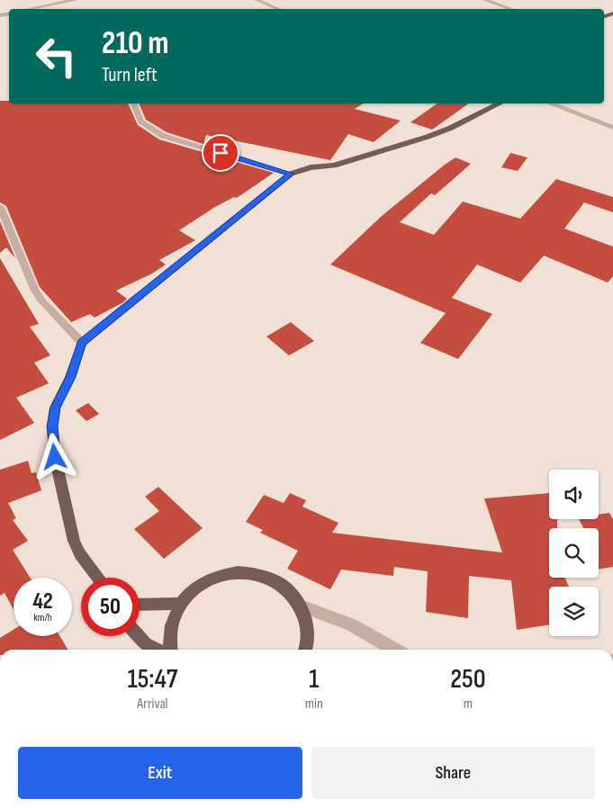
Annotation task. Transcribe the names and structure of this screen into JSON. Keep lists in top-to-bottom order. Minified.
{"page":{"turn":["210 m","Turn left"],"speed":"42 km/h","limit":"50","eta":["15:47","Arrival","1","min","250","m"],"buttons":["Exit","Share"]}}
